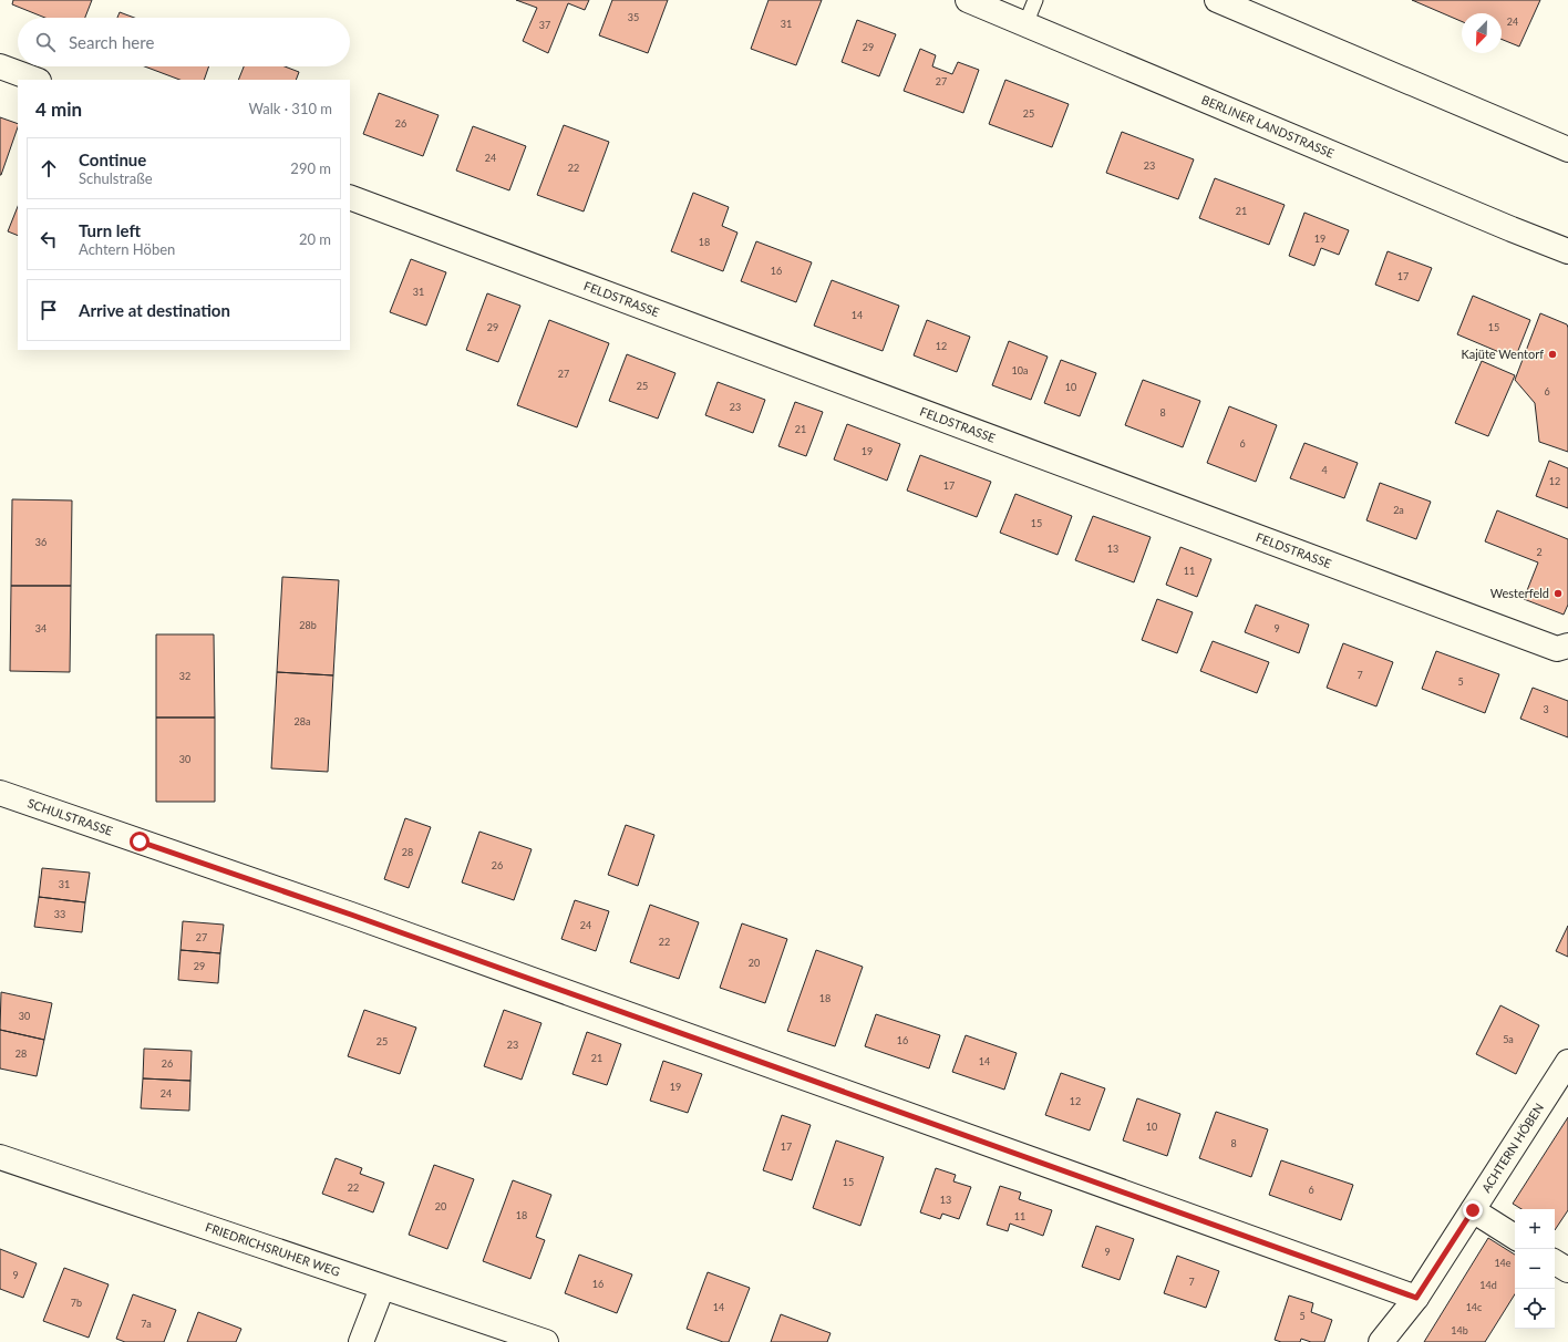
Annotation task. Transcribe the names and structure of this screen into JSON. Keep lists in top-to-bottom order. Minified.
{"streets":{"street":["BERLINER LANDSTRASSE","FELDSTRASSE","SCHULSTRASSE","ACHTERN HÖBEN","FRIEDRICHSRUHER WEG"]},"crossings":[["SCHULSTRASSE","ACHTERN HÖBEN"]],"places":["Kajüte Wentorf","Westerfeld"],"house_numbers":["35","24","31","37","29","27","25","26","24","23","22","21","19","18","16","17","31","14","29","15","12","10a","27","25","10","6","23","8","21","6","19","4","12","17","2a","15","36","13","2","11","28b","34","9","7","32","5","3","28a","30","28","26","31","33","24","27","22","20","29","18","30","5a","16","25","23","28","21","14","26","19","24","12","10","8","17","15","22","6","13","20","18","11","9","14e","9","7","16","14d","7b","14","14c","5","7a","14b"],"north":"bottom left","page":{"search":"Search here","heading":["4 min","Walk · 310 m"],"list":[["Continue","Schulstraße","290 m"],["Turn left","Achtern Höben","20 m"],"Arrive at destination"],"map_buttons":["+","−"]}}
